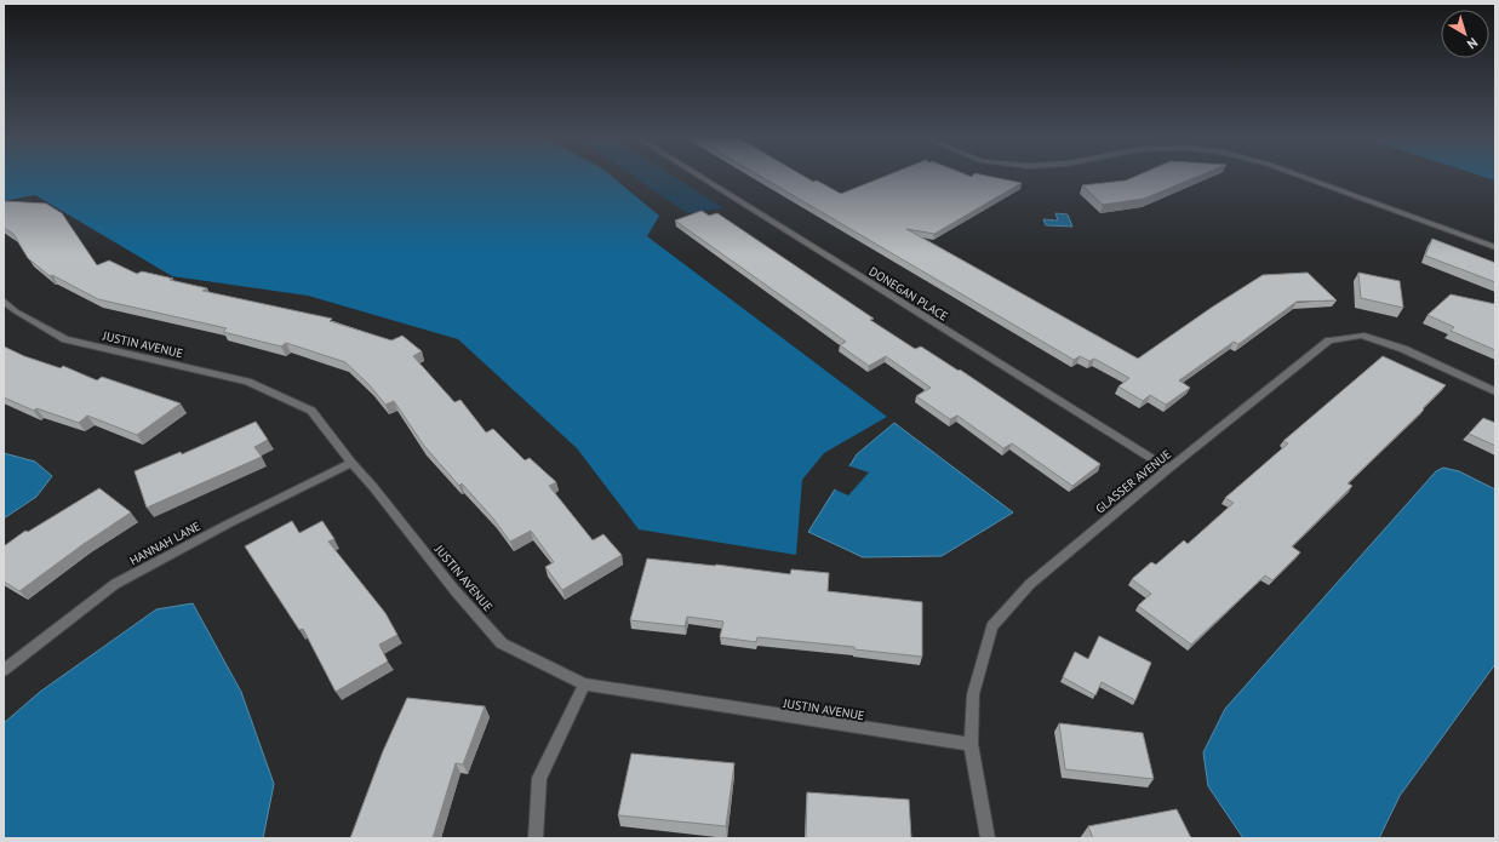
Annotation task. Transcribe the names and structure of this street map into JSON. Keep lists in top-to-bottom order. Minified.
{"streets":{"street":["DONEGAN PLACE","JUSTIN AVENUE","GLASSER AVENUE","HANNAH LANE"]},"crossings":[["DONEGAN PLACE","GLASSER AVENUE"],["JUSTIN AVENUE","GLASSER AVENUE"],["JUSTIN AVENUE","HANNAH LANE"]],"north":"bottom right"}
